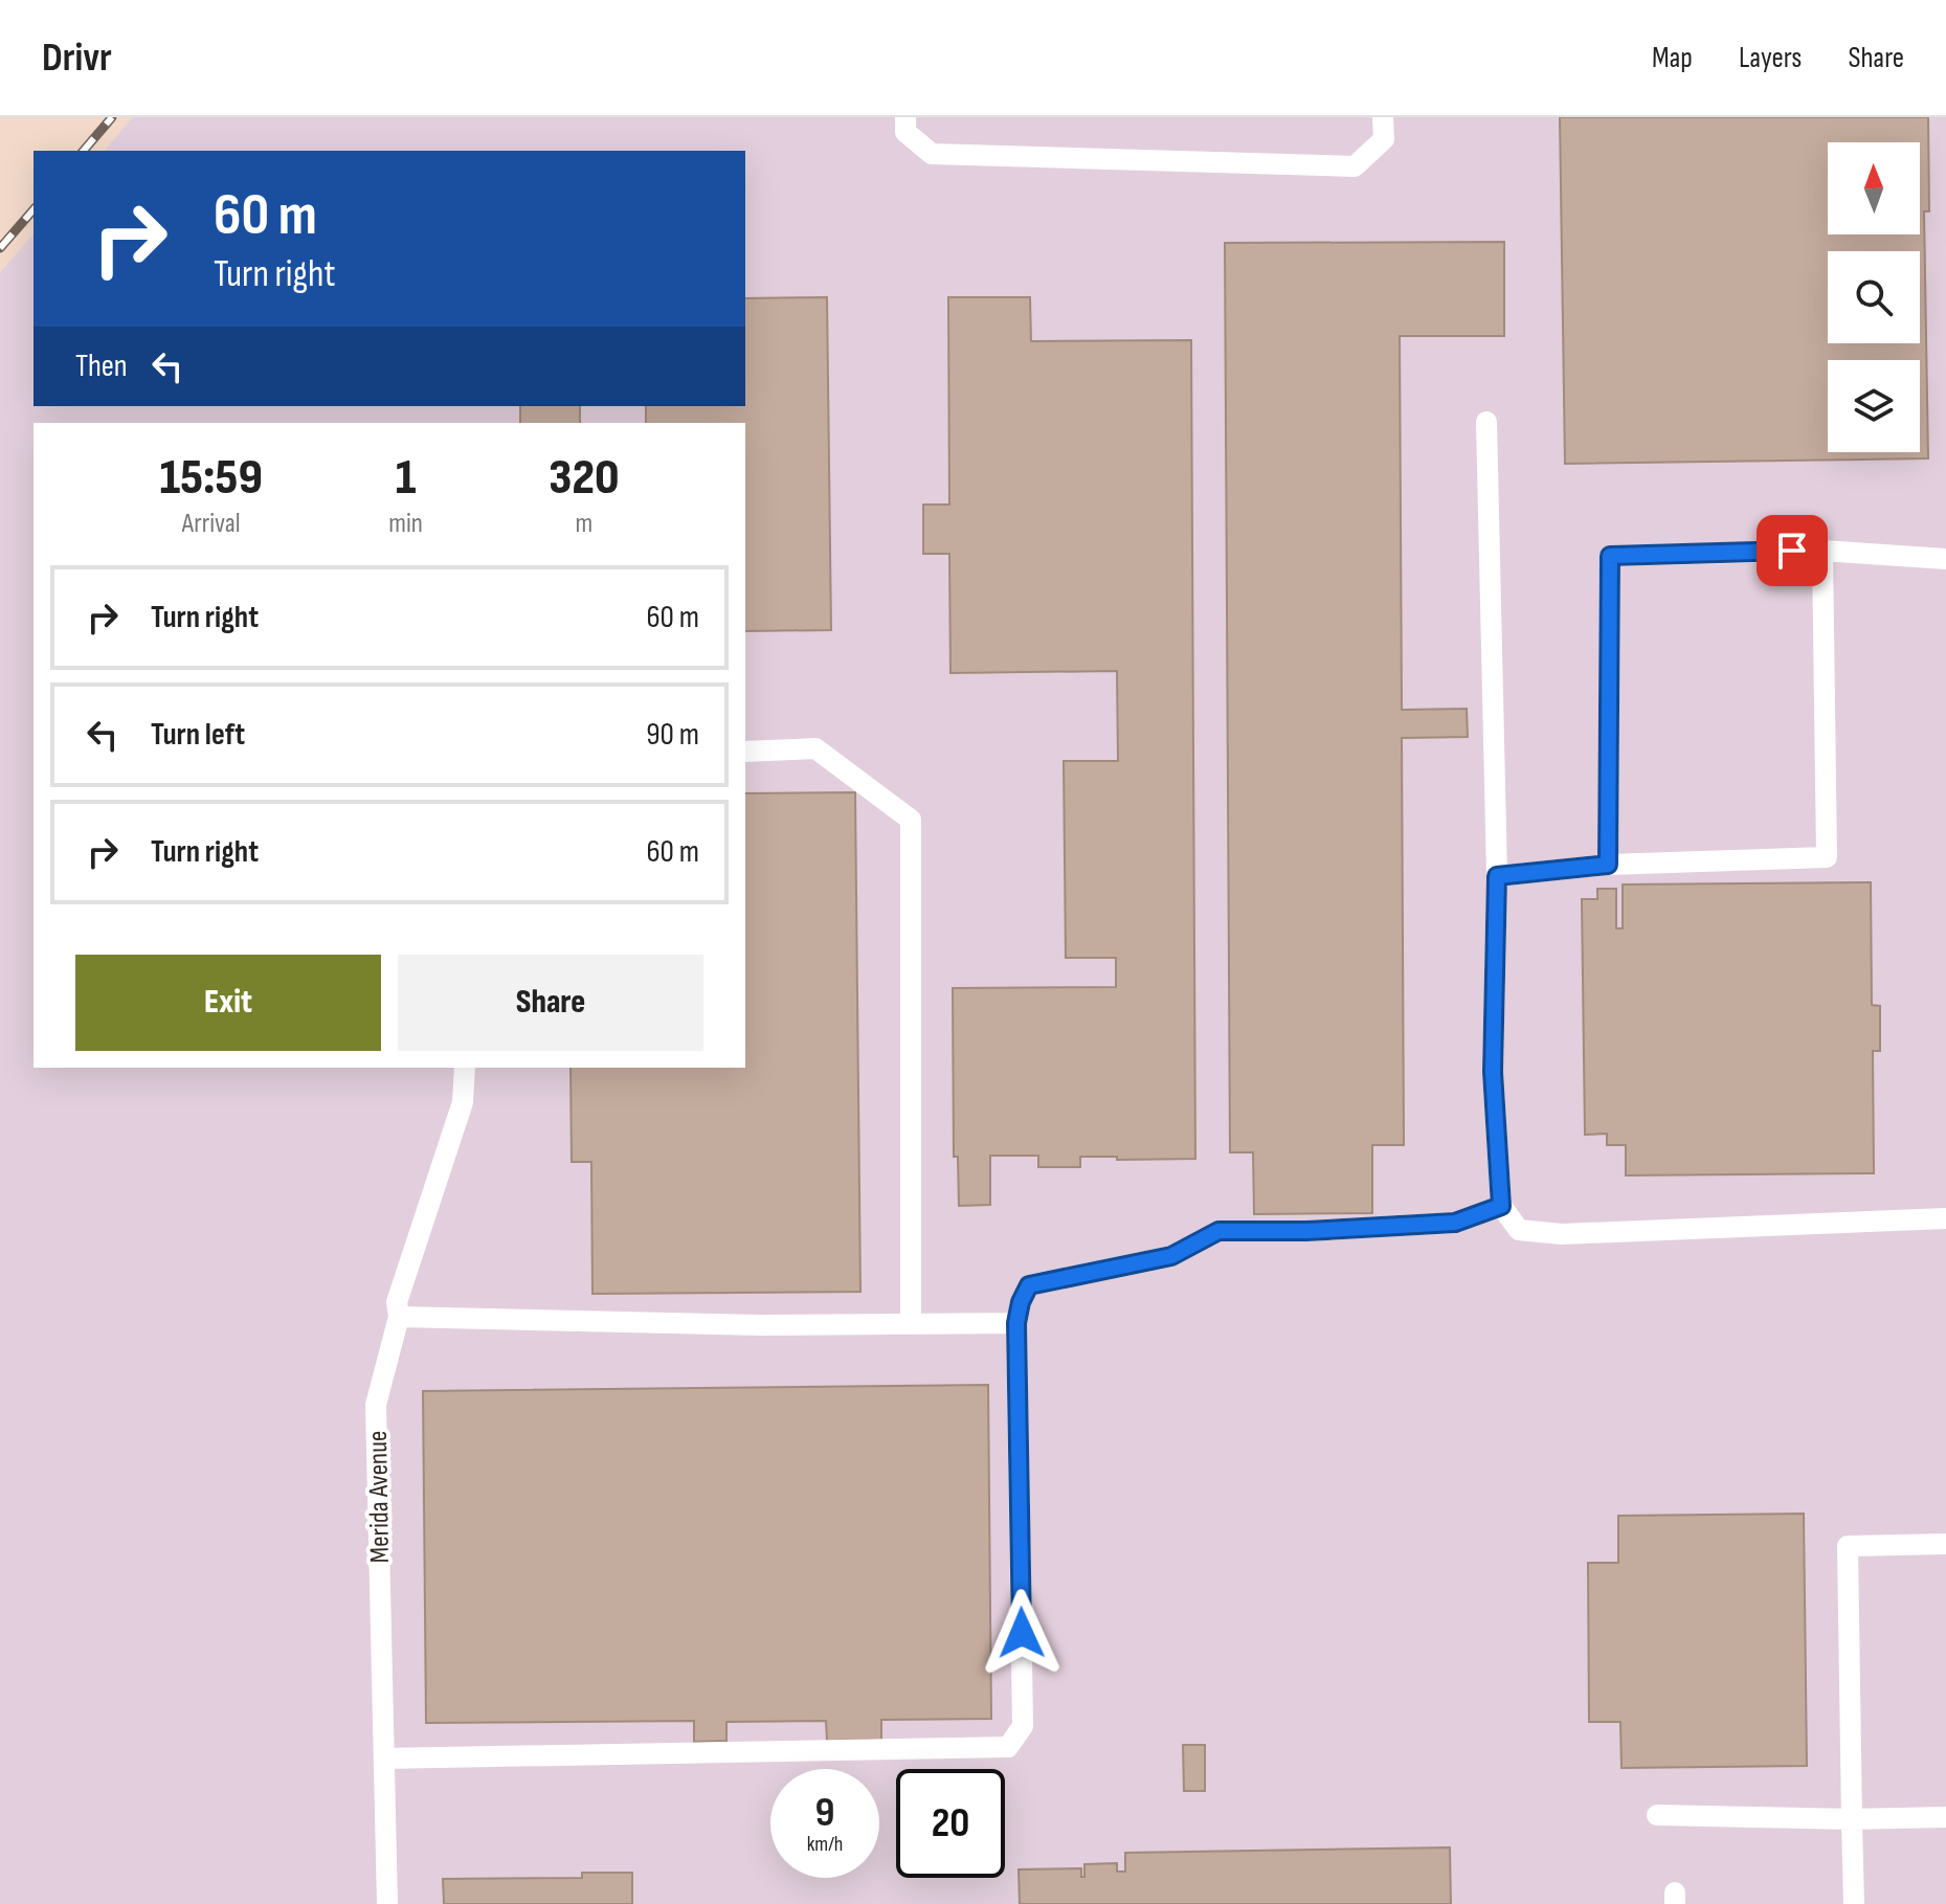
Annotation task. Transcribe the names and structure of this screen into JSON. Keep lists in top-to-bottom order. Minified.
{"streets":{"lane":["Merida Avenue"]},"north":"top","page":{"header":"Drivr","nav":["Map","Layers","Share"],"turn":["60 m","Turn right"],"then":"Then","eta":["15:59","Arrival","1","min","320","m"],"list":[{"name":"Turn right","value":"60 m"},{"name":"Turn left","value":"90 m"},{"name":"Turn right","value":"60 m"}],"buttons":["Exit","Share"],"speed":"9 km/h","limit":"20"}}
